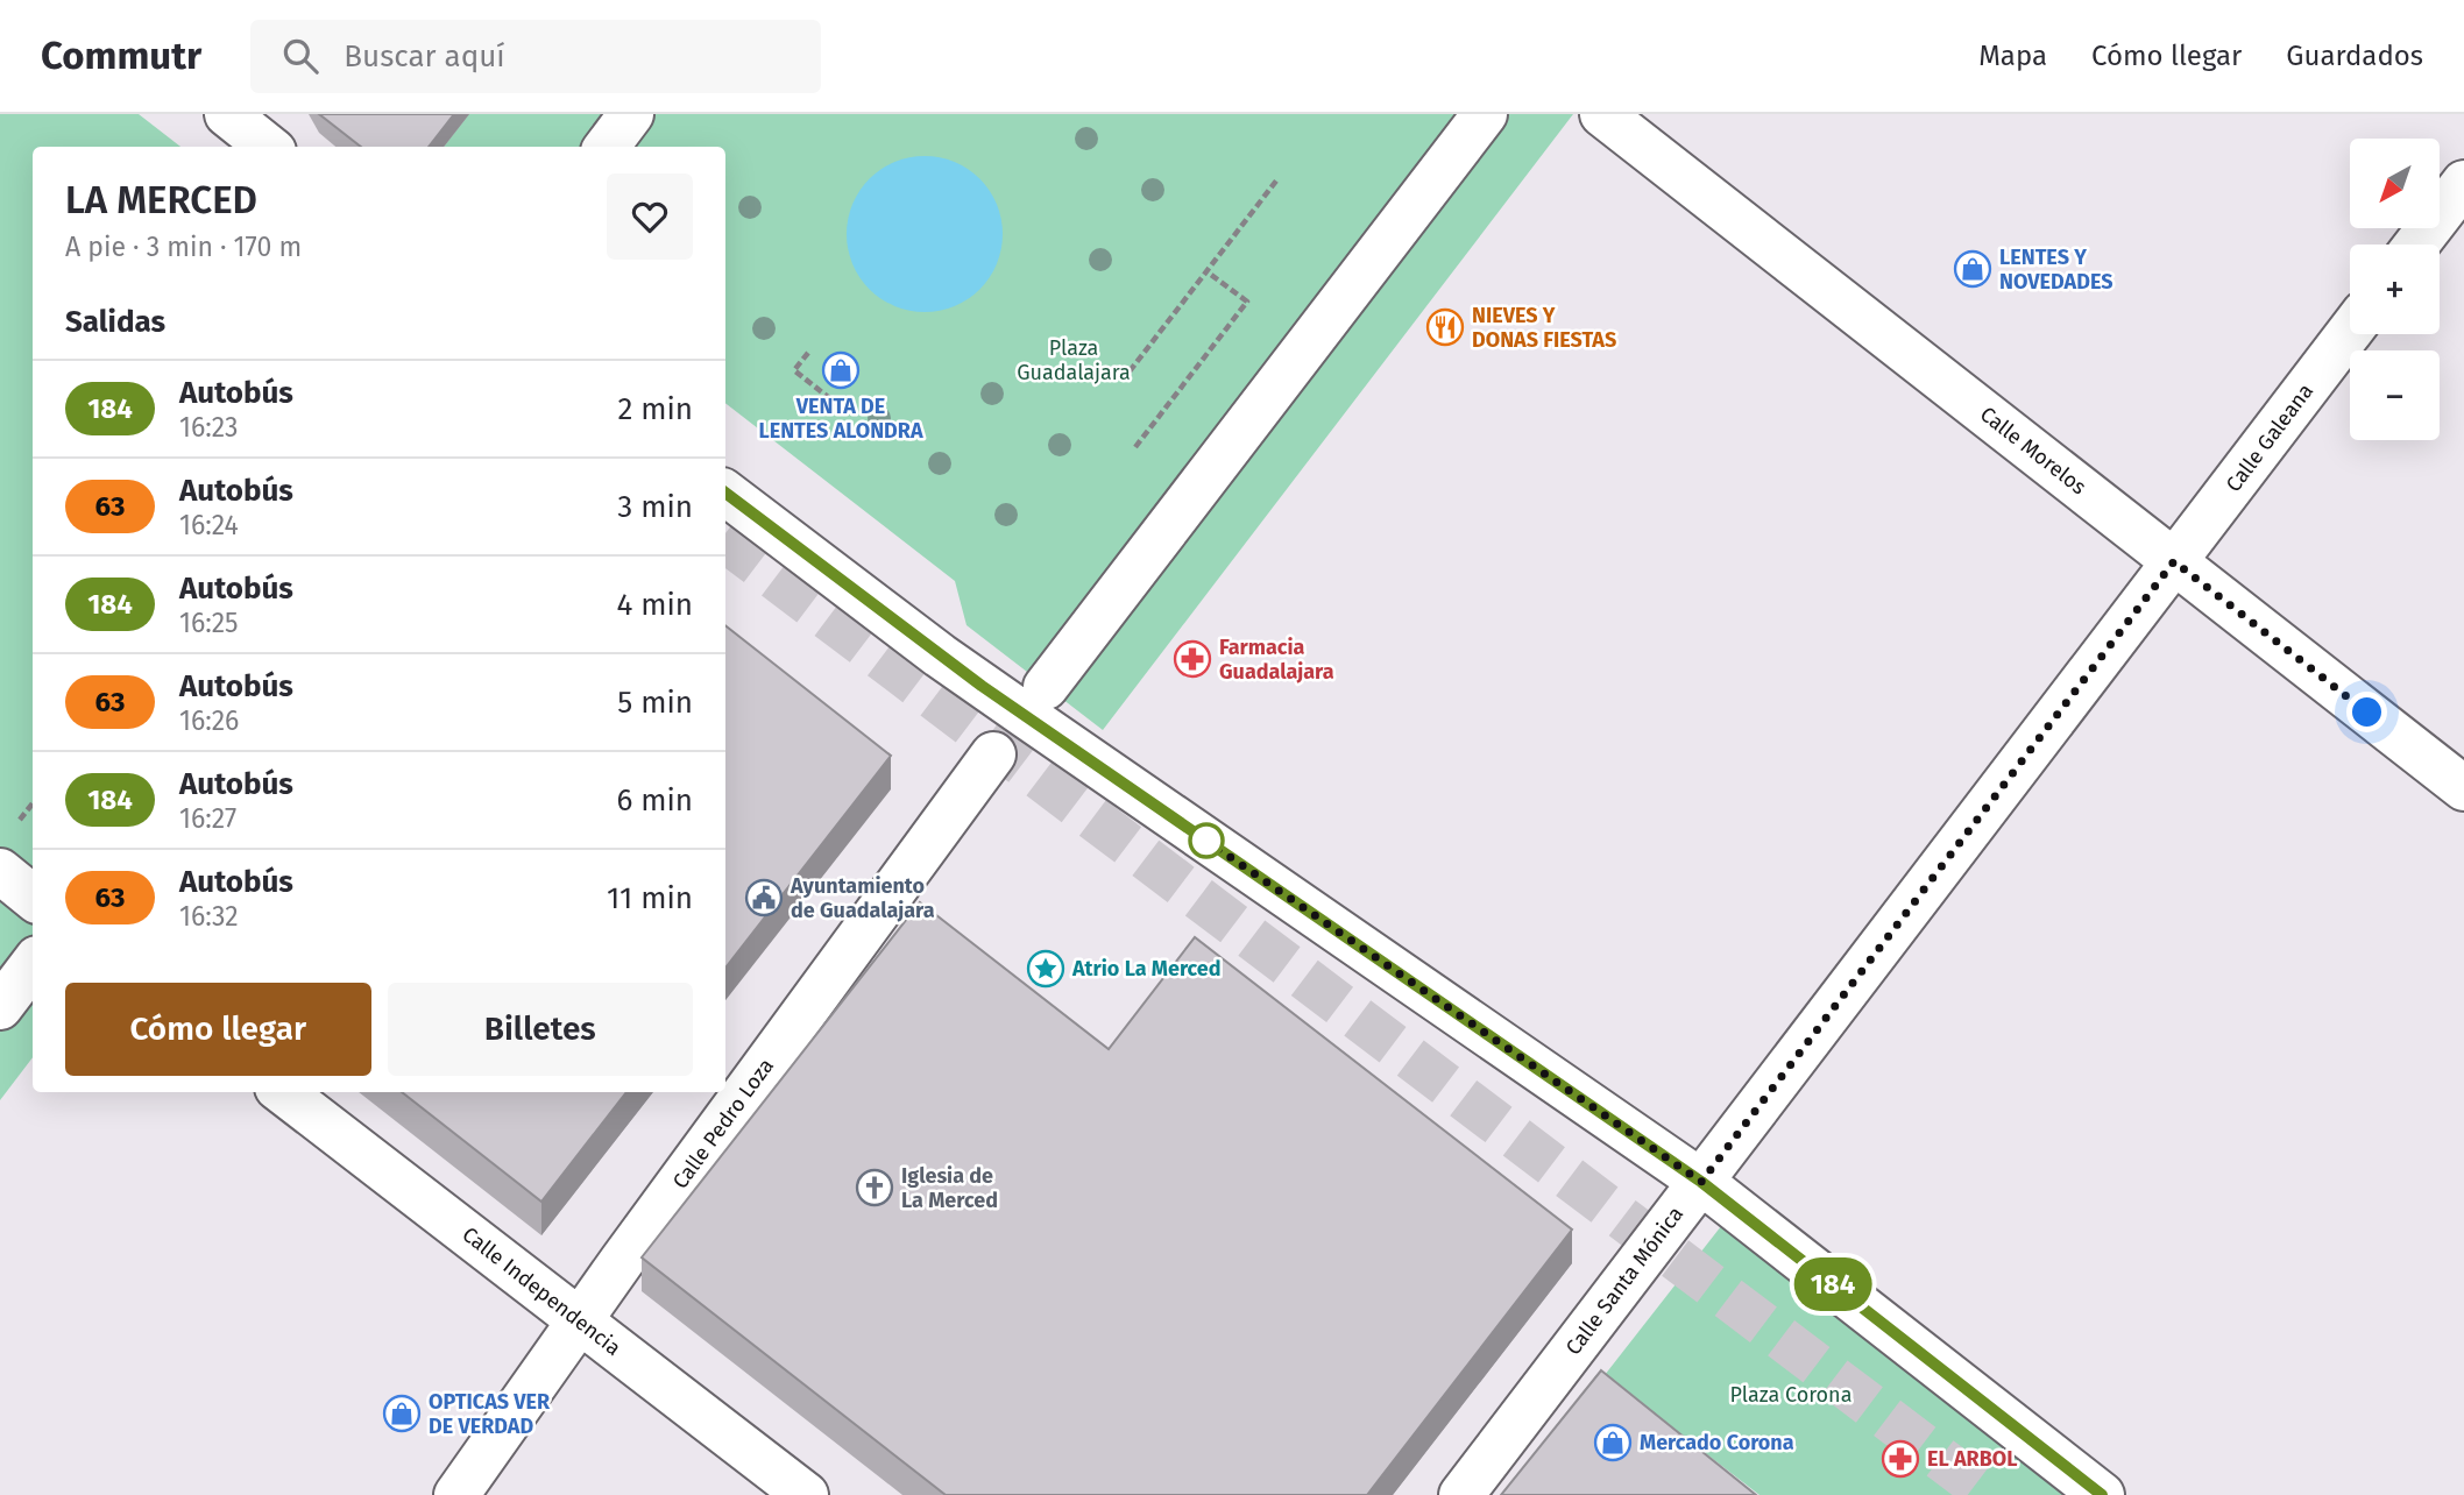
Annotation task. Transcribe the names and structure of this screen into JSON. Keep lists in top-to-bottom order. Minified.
{"streets":{"street":["Calle Galeana","Calle Morelos","Calle Pedro Loza","Calle Santa Mónica","Calle Independencia"]},"crossings":[["Calle Galeana","Calle Morelos"],["Calle Galeana","Calle Santa Mónica"],["Calle Morelos","Calle Santa Mónica"],["Calle Pedro Loza","Calle Independencia"]],"parks":["Plaza Guadalajara","Plaza Corona"],"places":{"shop":["LENTES Y NOVEDADES","VENTA DE LENTES ALONDRA","OPTICAS VER DE VERDAD","Mercado Corona"],"restaurant":["NIEVES Y DONAS FIESTAS"],"pharmacy":["Farmacia Guadalajara","EL ARBOL"],"public building":["Ayuntamiento de Guadalajara"],"place":["Atrio La Merced"],"church":["Iglesia de La Merced"]},"lines":["bus line 184"],"north":"bottom left","page":{"header":"Commutr","search":"Buscar aquí","nav":["Mapa","Cómo llegar","Guardados"],"on_map":"184","map_buttons":["+","−"],"heading":[["LA MERCED","A pie · 3 min · 170 m"],"Salidas"],"list":[{"mark":"184","name":"Autobús","note":"16:23","value":"2 min"},{"mark":"63","name":"Autobús","note":"16:24","value":"3 min"},{"mark":"184","name":"Autobús","note":"16:25","value":"4 min"},{"mark":"63","name":"Autobús","note":"16:26","value":"5 min"},{"mark":"184","name":"Autobús","note":"16:27","value":"6 min"},{"mark":"63","name":"Autobús","note":"16:32","value":"11 min"}],"buttons":["Cómo llegar","Billetes"]}}
